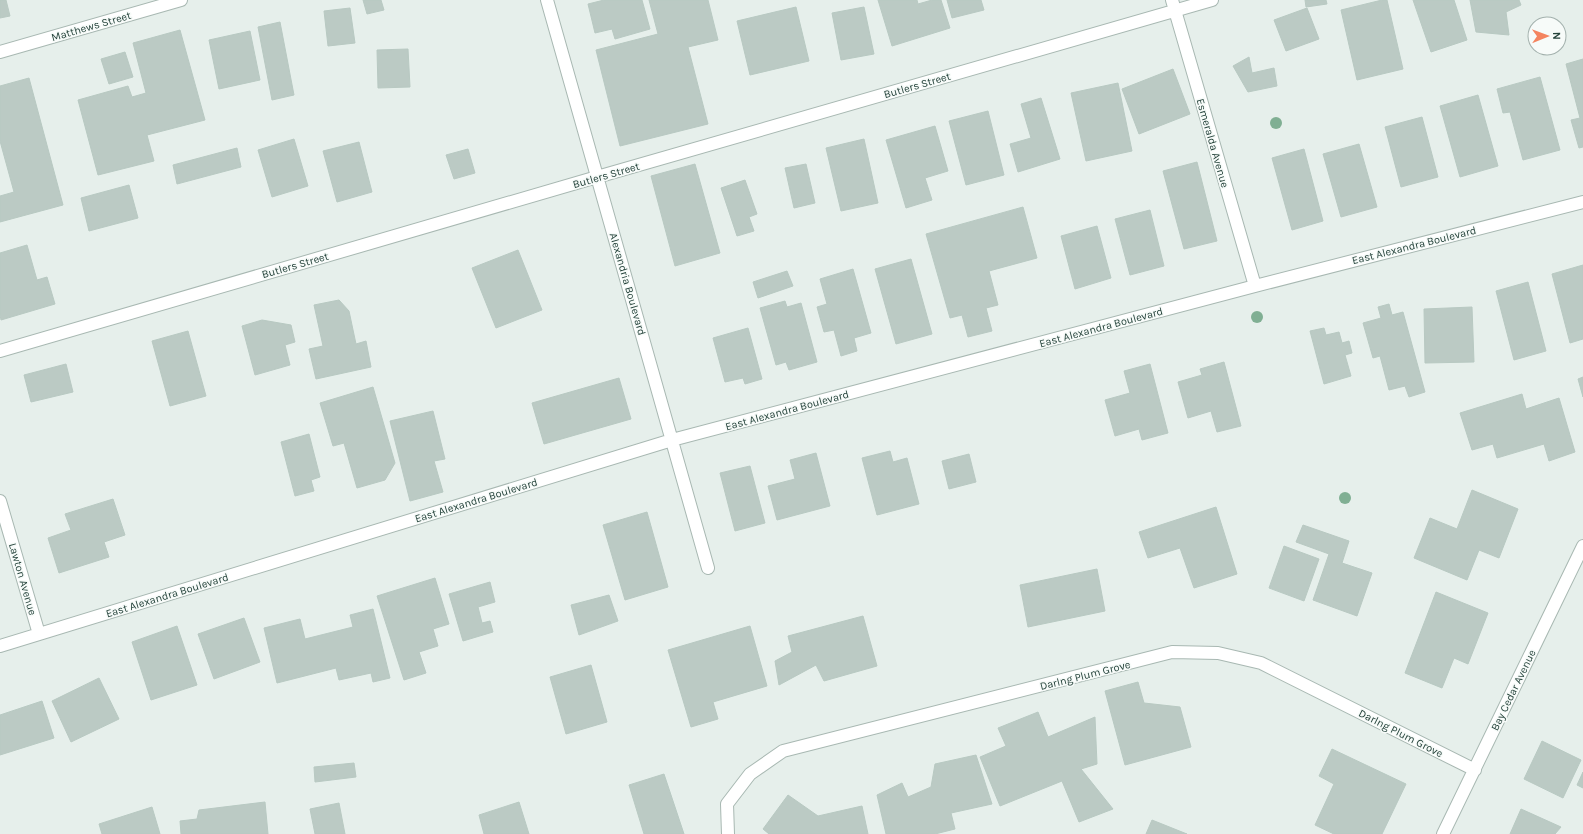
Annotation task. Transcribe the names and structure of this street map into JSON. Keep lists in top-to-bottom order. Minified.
{"streets":{"street":["Matthews Street","Butlers Street","Esmeralda Avenue","East Alexandra Boulevard","Alexandria Boulevard","Lawton Avenue","Darlng Plum Grove","Bay Cedar Avenue"]},"crossings":[["Butlers Street","Esmeralda Avenue"],["Butlers Street","Alexandria Boulevard"],["Esmeralda Avenue","East Alexandra Boulevard"],["East Alexandra Boulevard","Alexandria Boulevard"],["East Alexandra Boulevard","Lawton Avenue"],["Darlng Plum Grove","Bay Cedar Avenue"]],"north":"right"}
